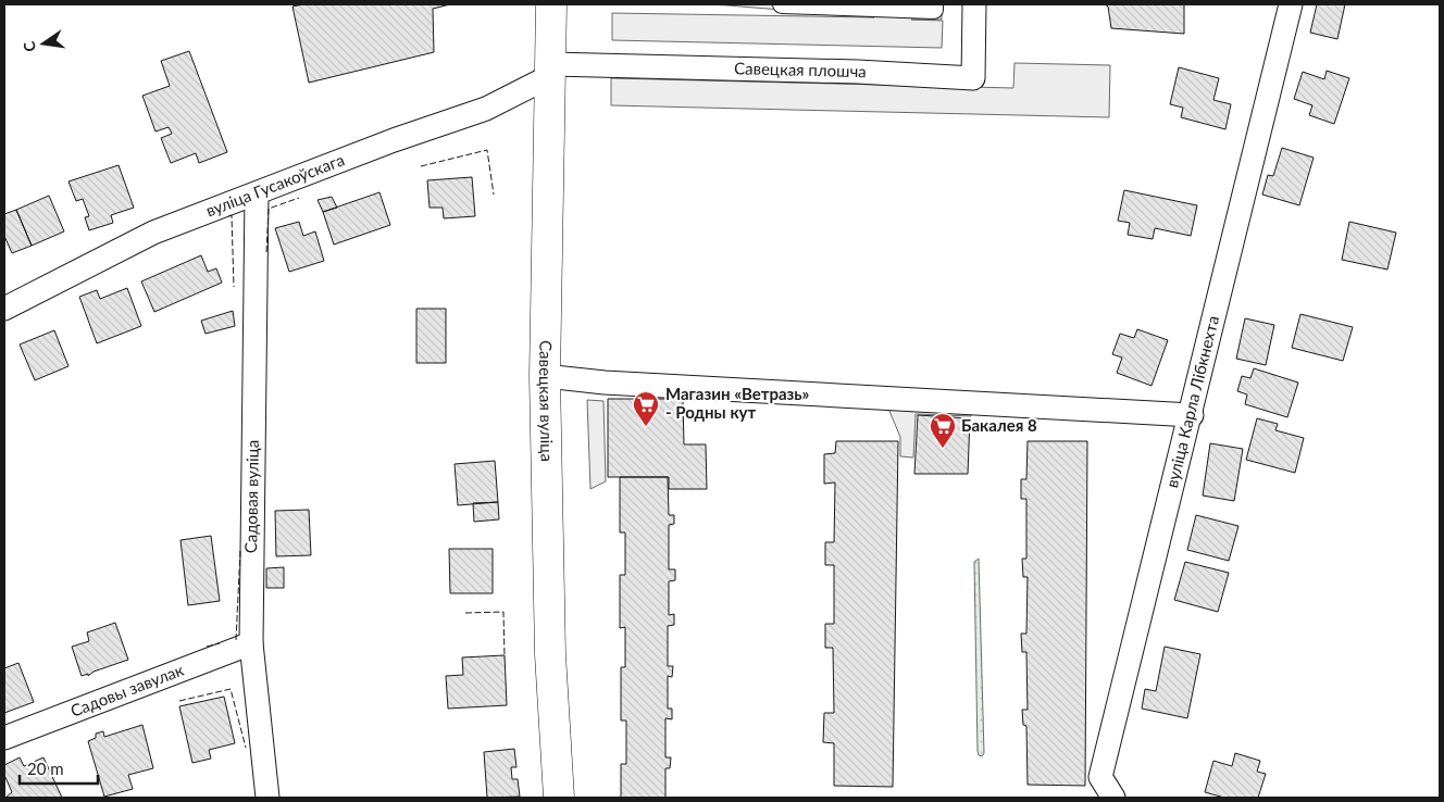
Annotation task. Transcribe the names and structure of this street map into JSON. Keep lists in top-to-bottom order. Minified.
{"streets":{"street":["Савецкая плошча","вуліца Гусакоўскага","Савецкая вуліца","вуліца Карла Лібкнехта","Садовая вуліца","Садовы завулак"]},"crossings":[["Савецкая плошча","вуліца Гусакоўскага"],["Савецкая плошча","Савецкая вуліца"],["вуліца Гусакоўскага","Савецкая вуліца"],["вуліца Гусакоўскага","Садовая вуліца"],["Садовая вуліца","Садовы завулак"]],"places":{"supermarket":["Магазин «Ветразь» - Родны кут","Бакалея 8"]},"scale_bar":"20 m","north":"left"}
